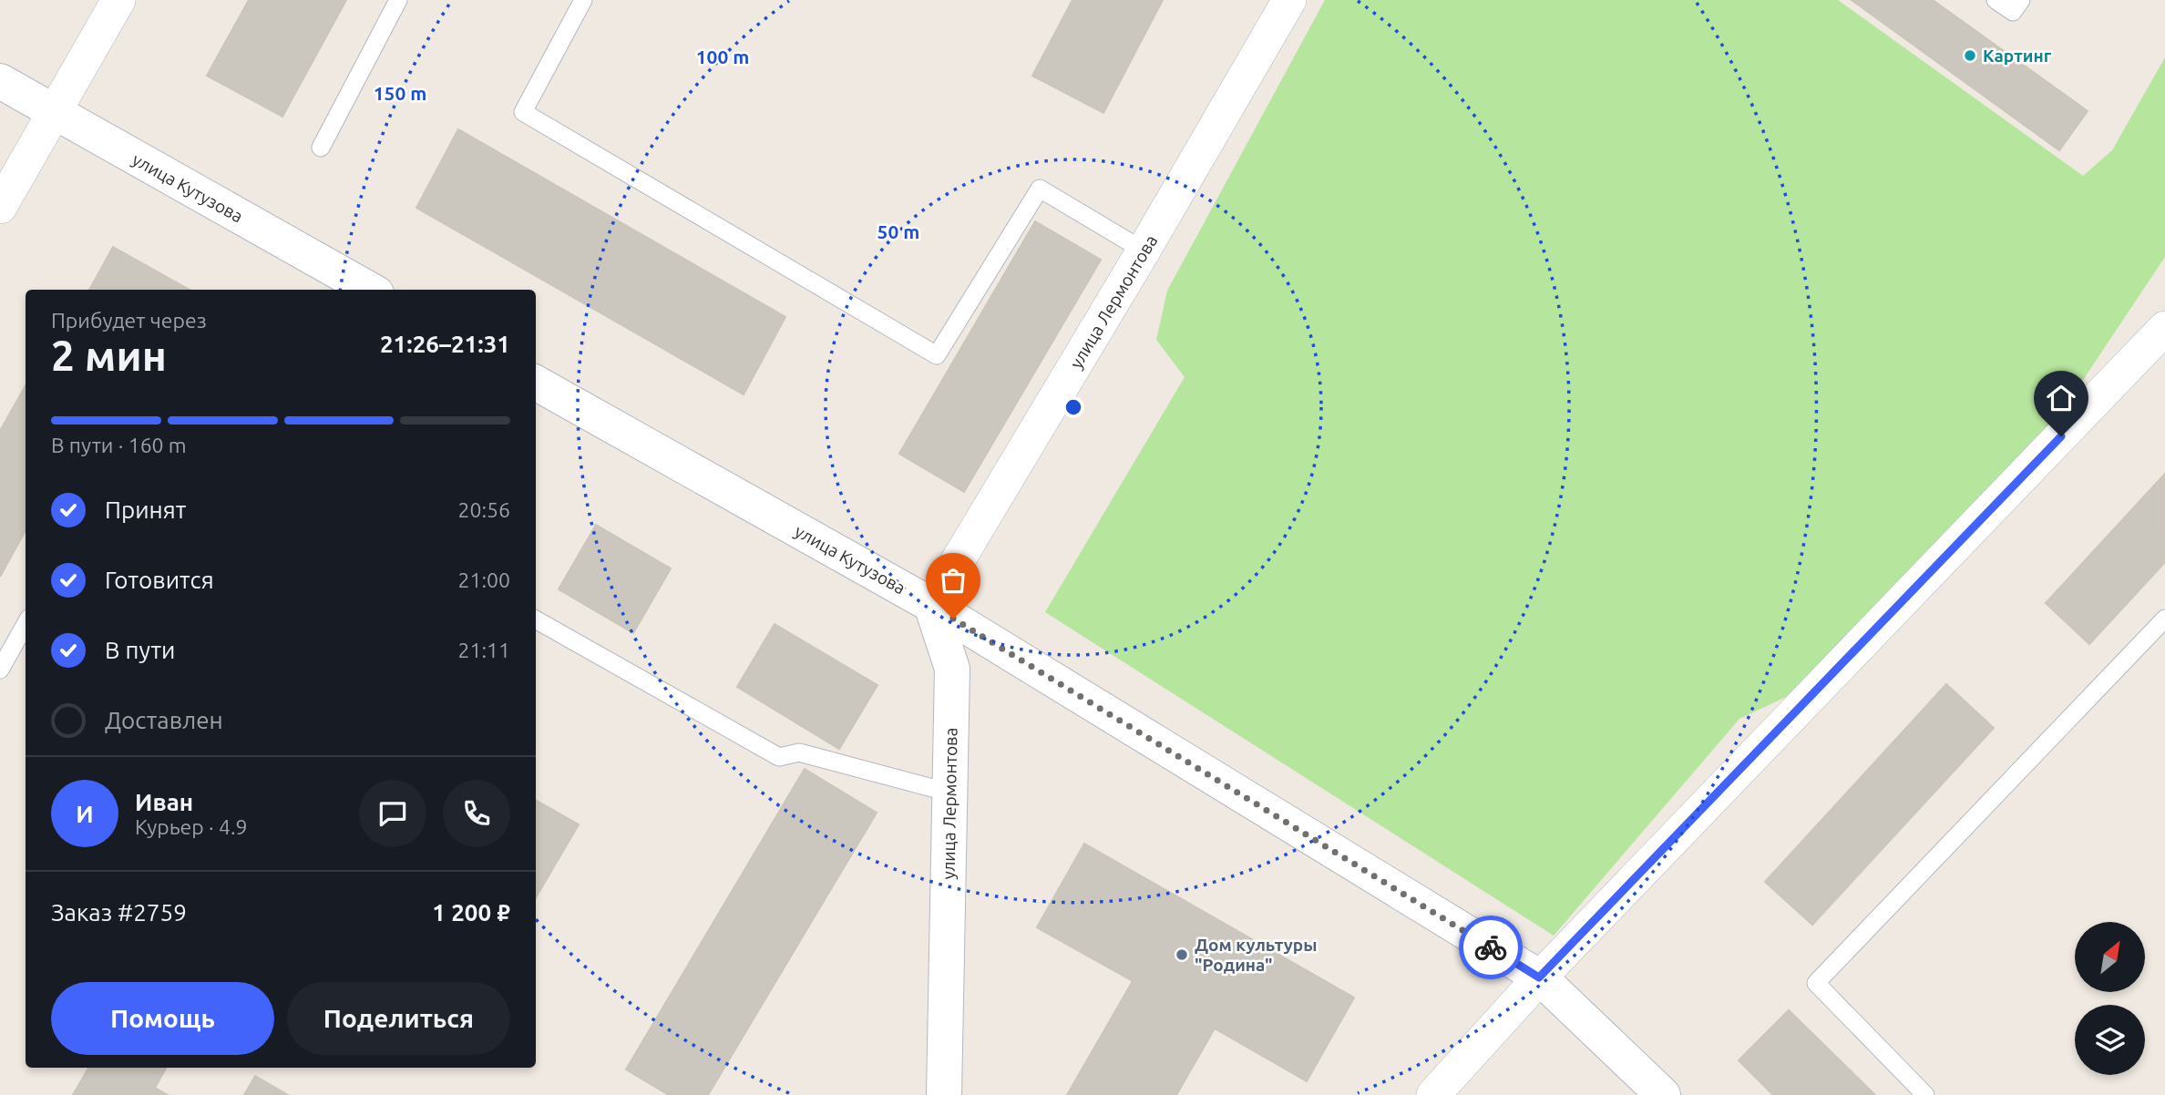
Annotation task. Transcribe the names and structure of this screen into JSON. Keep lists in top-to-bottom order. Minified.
{"streets":{"street":["улица Кутузова","улица Лермонтова"]},"crossings":[["улица Кутузова","улица Лермонтова"]],"places":["Картинг","Дом культуры \"Родина\""],"north":"top right","page":{"heading":["2 мин","Прибудет через","21:26–21:31"],"panel":["Иван","Курьер · 4.9","Заказ #2759","1 200 ₽"],"bar":"В пути · 160 m","list":[["Принят","20:56"],["Готовится","21:00"],["В пути","21:11"],"Доставлен"],"round":"И","buttons":["Помощь","Поделиться"]},"rings":["100 m","150 m","50 m"]}
